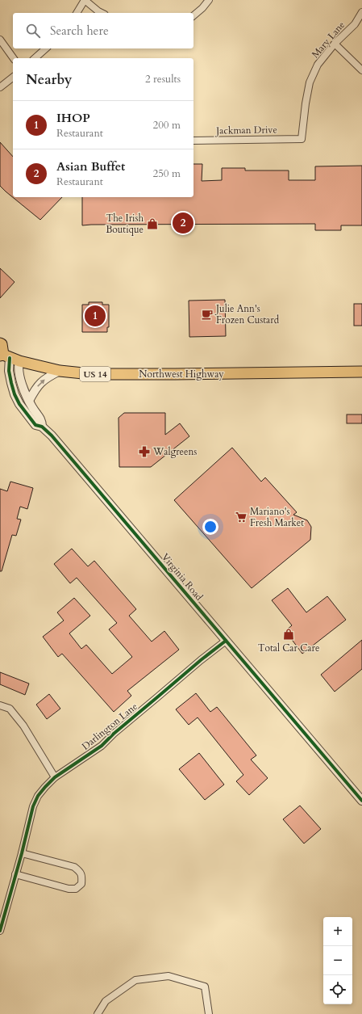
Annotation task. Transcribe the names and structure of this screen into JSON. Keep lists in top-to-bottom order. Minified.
{"streets":{"main road":["US 14","Northwest Highway"],"street":["Mary Lane","Jackman Drive","Virginia Road","Darlington Lane"]},"crossings":[["Mary Lane","Jackman Drive"],["Northwest Highway","Virginia Road"],["Virginia Road","Darlington Lane"]],"places":{"shop":["The Irish Boutique","Total Car Care"],"cafe":["Julie Ann's Frozen Custard"],"pharmacy":["Walgreens"],"supermarket":["Mariano's Fresh Market"]},"page":{"search":"Search here","heading":["Nearby","2 results"],"list":[{"mark":"1","name":"IHOP","note":"Restaurant","value":"200 m"},{"mark":"2","name":"Asian Buffet","note":"Restaurant","value":"250 m"}],"pins":["2","1"],"map_buttons":["+","−"]}}
